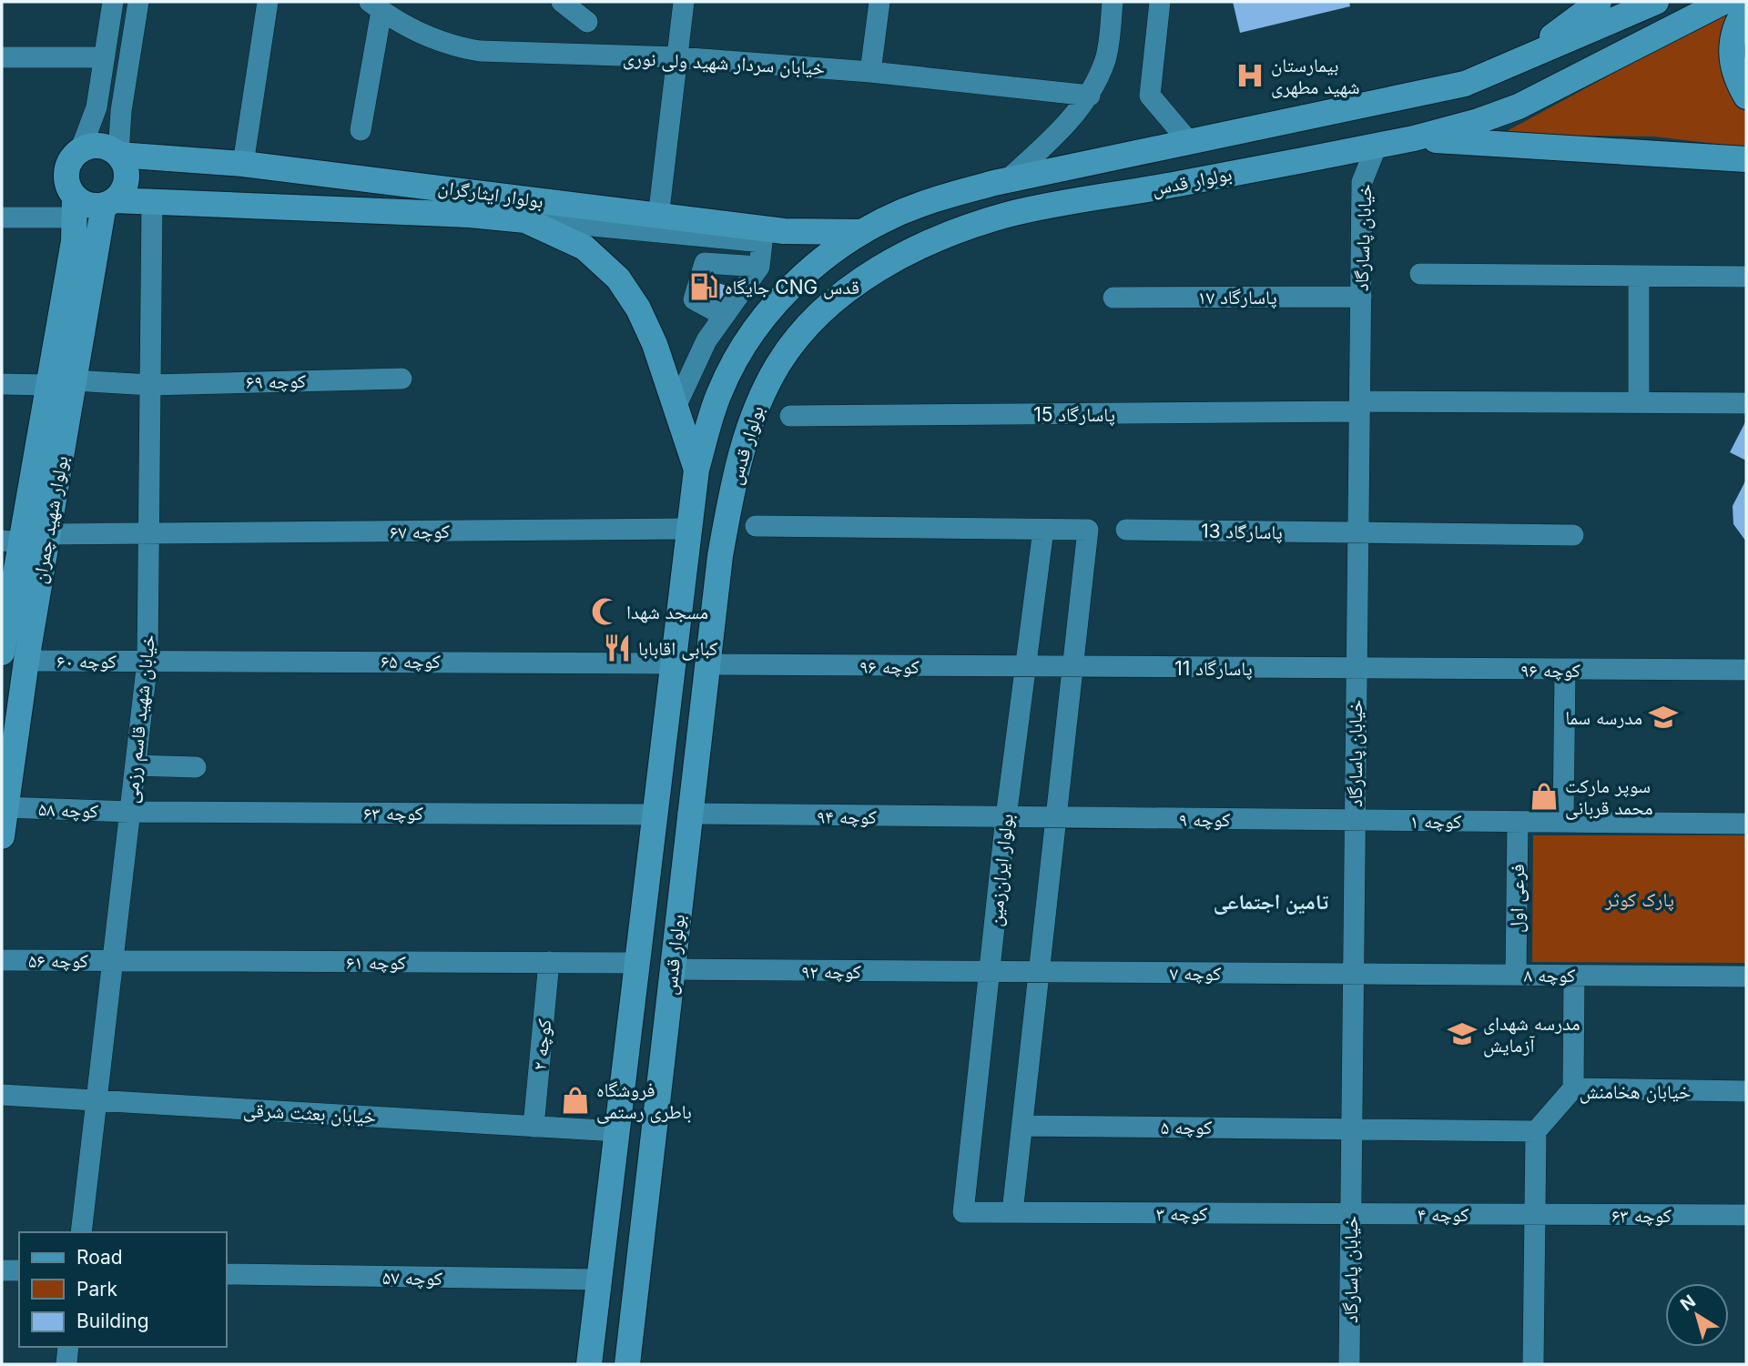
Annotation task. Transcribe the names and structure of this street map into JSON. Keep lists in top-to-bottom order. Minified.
{"streets":{"main road":["بولوار قدس","بولوار ایثارگران","بولوار شهید چمران"],"street":["خیابان سردار شهید ولی نوری","خیابان پاسارگاد","پاسارگاد ۱۷","کوچه ۶۹","پاسارگاد 15","کوچه ۶۷","پاسارگاد 13","کوچه ۶۰","کوچه ۶۵","کوچه ۹۶","پاسارگاد 11","خیابان شهید قاسم رزمی","کوچه ۵۸","کوچه ۶۳","کوچه ۹۴","کوچه ۹","کوچه ۱","بولوار ایران‌زمین","فرعی اول","کوچه ۵۶","کوچه ۶۱","کوچه ۹۲","کوچه ۷","کوچه ۸","کوچه ۲","خیابان هخامنش","خیابان بعثت شرقی","کوچه ۵","کوچه ۳","کوچه ۴","کوچه ۵۷"]},"crossings":[["بولوار قدس","بولوار ایثارگران"],["بولوار قدس","خیابان پاسارگاد"],["بولوار قدس","کوچه ۶۷"],["بولوار قدس","کوچه ۶۵"],["بولوار قدس","کوچه ۹۶"],["بولوار قدس","کوچه ۶۳"],["بولوار قدس","کوچه ۹۴"],["بولوار قدس","کوچه ۶۱"],["بولوار قدس","کوچه ۹۲"],["بولوار قدس","خیابان بعثت شرقی"],["بولوار قدس","کوچه ۵۷"],["بولوار ایثارگران","بولوار شهید چمران"],["بولوار ایثارگران","خیابان شهید قاسم رزمی"],["خیابان پاسارگاد","پاسارگاد ۱۷"],["خیابان پاسارگاد","پاسارگاد 15"],["خیابان پاسارگاد","پاسارگاد 13"],["خیابان پاسارگاد","کوچه ۹۶"],["خیابان پاسارگاد","پاسارگاد 11"],["خیابان پاسارگاد","کوچه ۹"],["خیابان پاسارگاد","کوچه ۱"],["خیابان پاسارگاد","کوچه ۷"],["خیابان پاسارگاد","کوچه ۸"],["خیابان پاسارگاد","کوچه ۵"],["خیابان پاسارگاد","کوچه ۳"],["خیابان پاسارگاد","کوچه ۴"],["کوچه ۶۹","بولوار شهید چمران"],["کوچه ۶۹","خیابان شهید قاسم رزمی"],["بولوار شهید چمران","کوچه ۶۷"],["بولوار شهید چمران","کوچه ۶۰"],["بولوار شهید چمران","کوچه ۵۸"],["کوچه ۶۷","خیابان شهید قاسم رزمی"],["کوچه ۶۰","کوچه ۶۵"],["کوچه ۶۰","خیابان شهید قاسم رزمی"],["کوچه ۶۵","خیابان شهید قاسم رزمی"],["کوچه ۹۶","پاسارگاد 11"],["کوچه ۹۶","بولوار ایران‌زمین"],["خیابان شهید قاسم رزمی","کوچه ۵۸"],["خیابان شهید قاسم رزمی","کوچه ۶۳"],["خیابان شهید قاسم رزمی","کوچه ۵۶"],["خیابان شهید قاسم رزمی","کوچه ۶۱"],["خیابان شهید قاسم رزمی","خیابان بعثت شرقی"],["کوچه ۵۸","کوچه ۶۳"],["کوچه ۶۳","کوچه ۴"],["کوچه ۹۴","کوچه ۹"],["کوچه ۹۴","بولوار ایران‌زمین"],["کوچه ۹","کوچه ۱"],["کوچه ۱","فرعی اول"],["بولوار ایران‌زمین","کوچه ۹۲"],["بولوار ایران‌زمین","کوچه ۳"],["فرعی اول","کوچه ۸"],["کوچه ۵۶","کوچه ۶۱"],["کوچه ۶۱","کوچه ۲"],["کوچه ۹۲","کوچه ۷"],["کوچه ۷","کوچه ۸"],["کوچه ۲","خیابان بعثت شرقی"],["کوچه ۳","کوچه ۴"]],"districts":["تامین اجتماعی"],"parks":["پارک کوثر"],"places":{"hospital":["بیمارستان شهید مطهری"],"fuel station":["جایگاه CNG قدس"],"mosque":["مسجد شهدا"],"restaurant":["کبابی اقابابا"],"school or university":["مدرسه سما","مدرسه شهدای آزمایش"],"shop":["سوپر مارکت محمد قربانی","فروشگاه باطری رستمی"]},"legend":["Road","Park","Building"],"north":"top left"}
